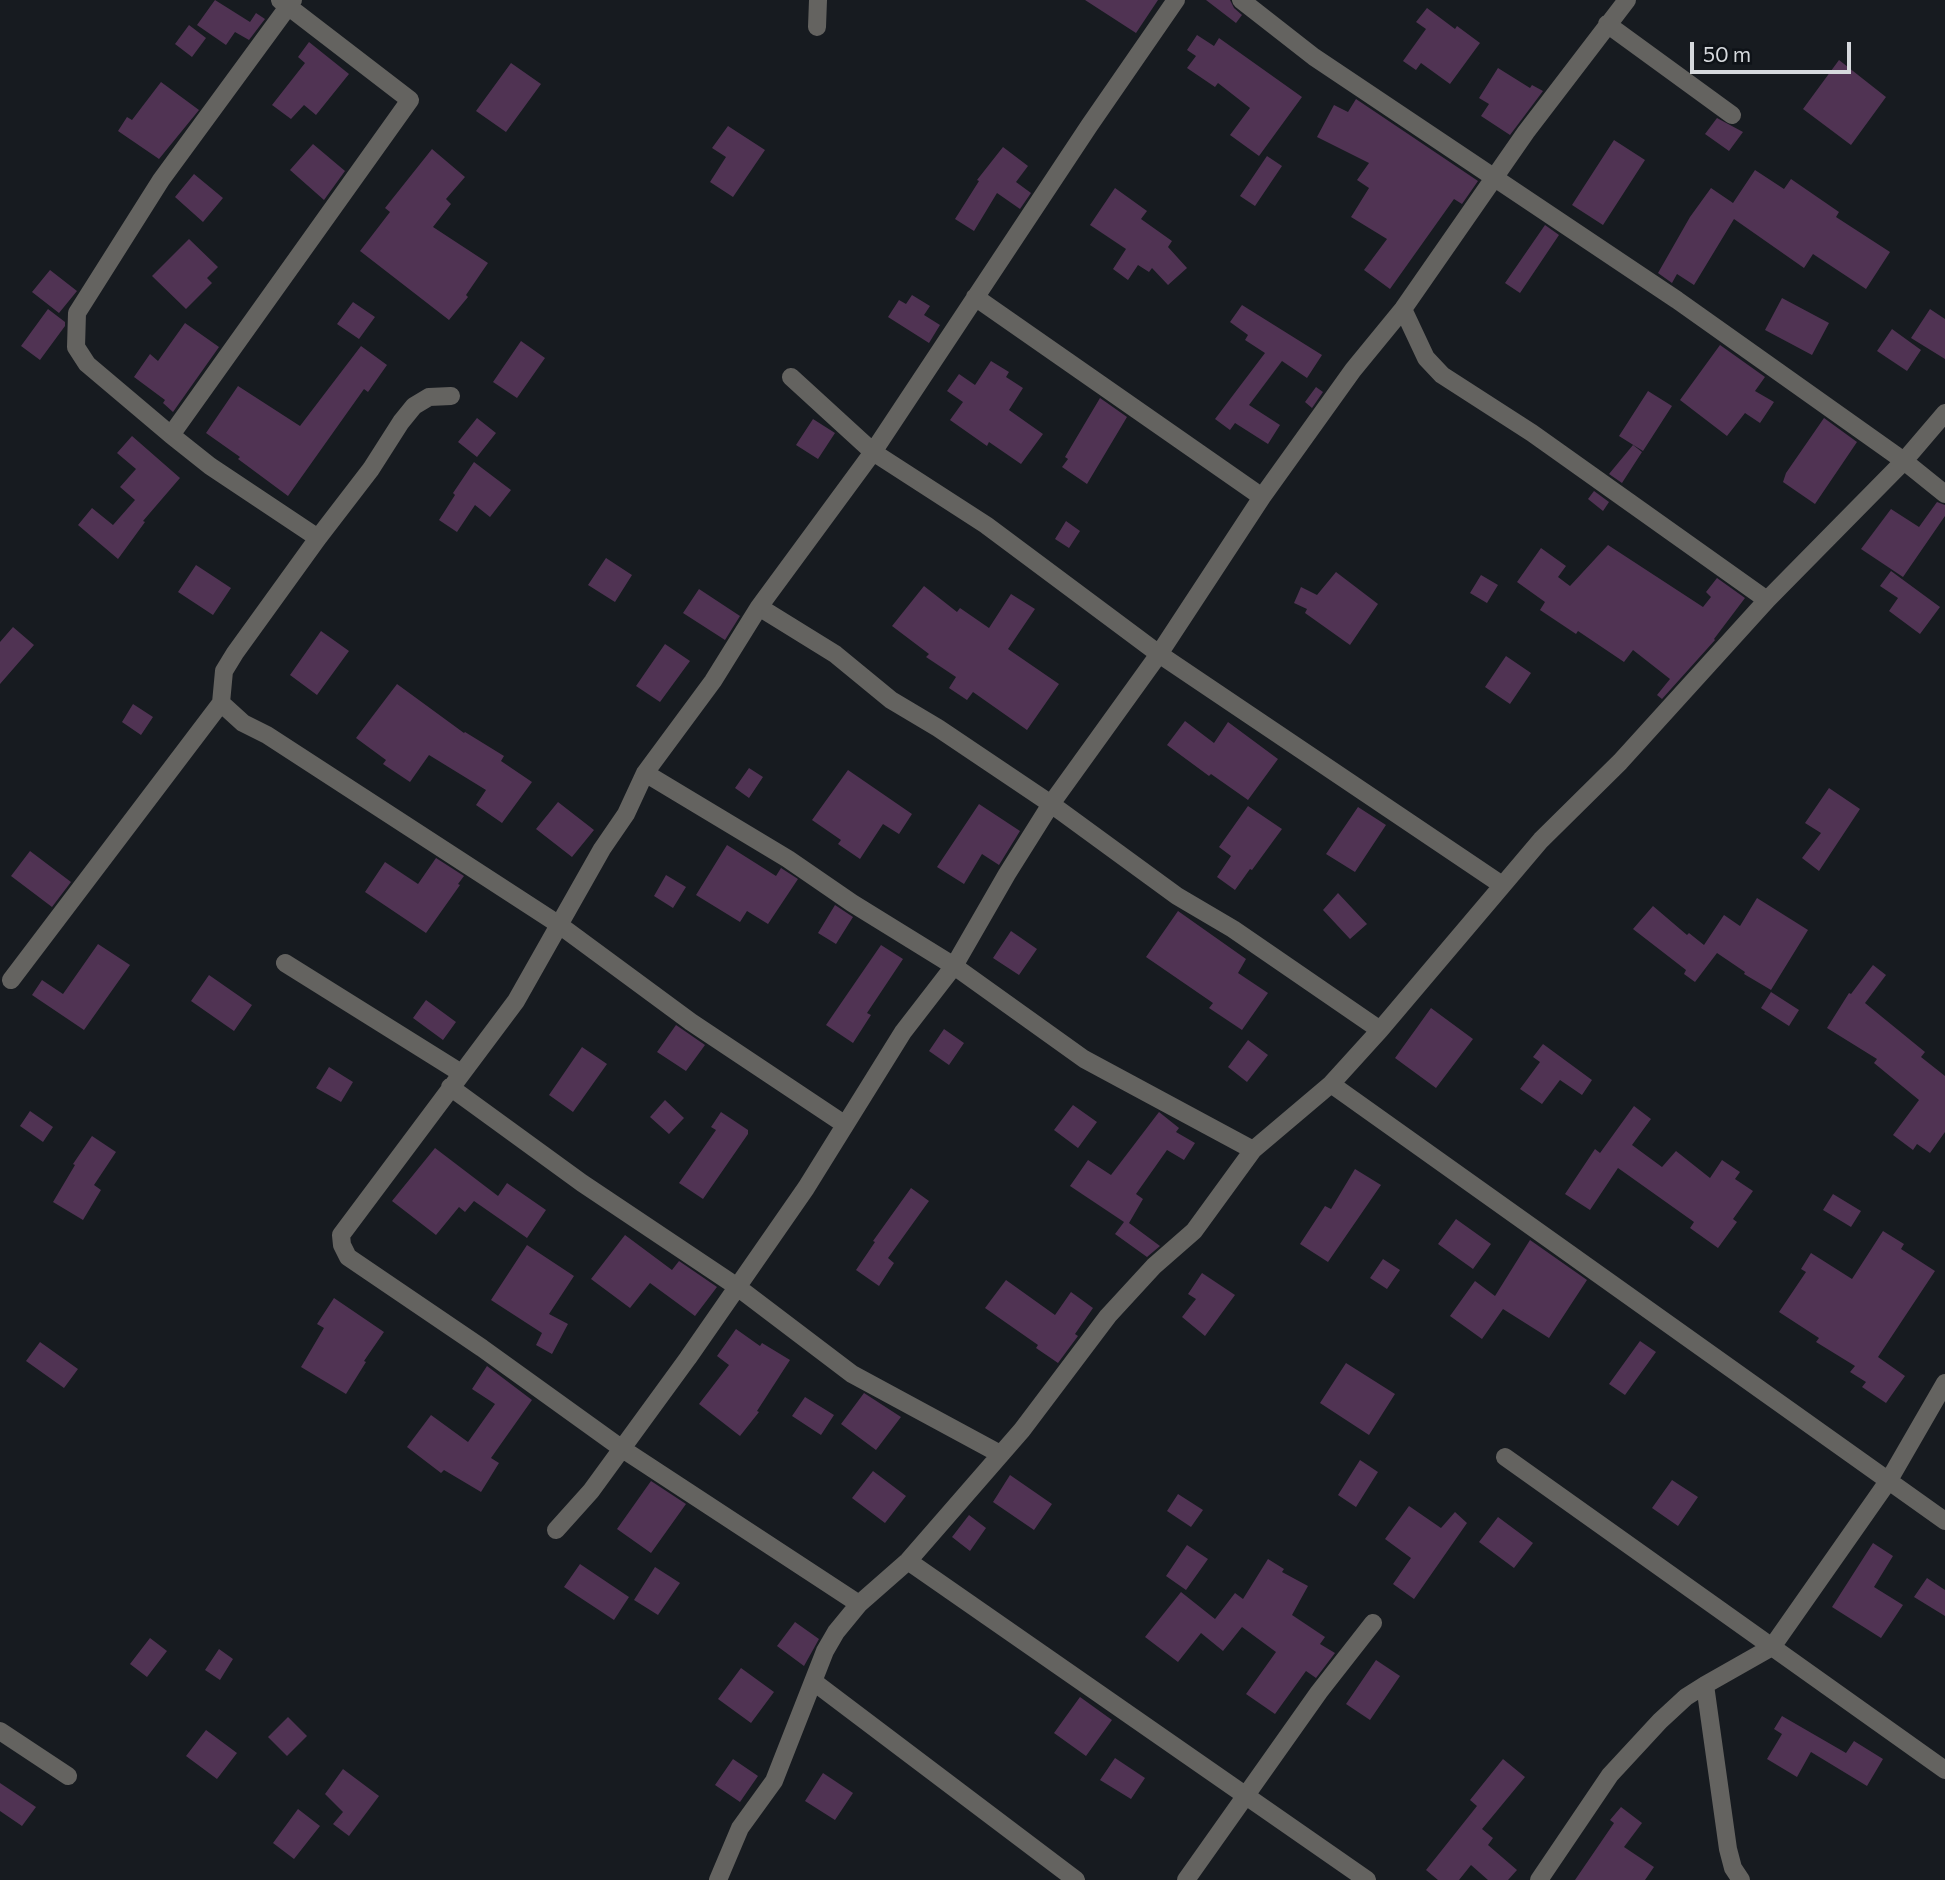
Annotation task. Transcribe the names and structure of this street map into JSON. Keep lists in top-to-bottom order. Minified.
{"scale_bar":"50 m"}
